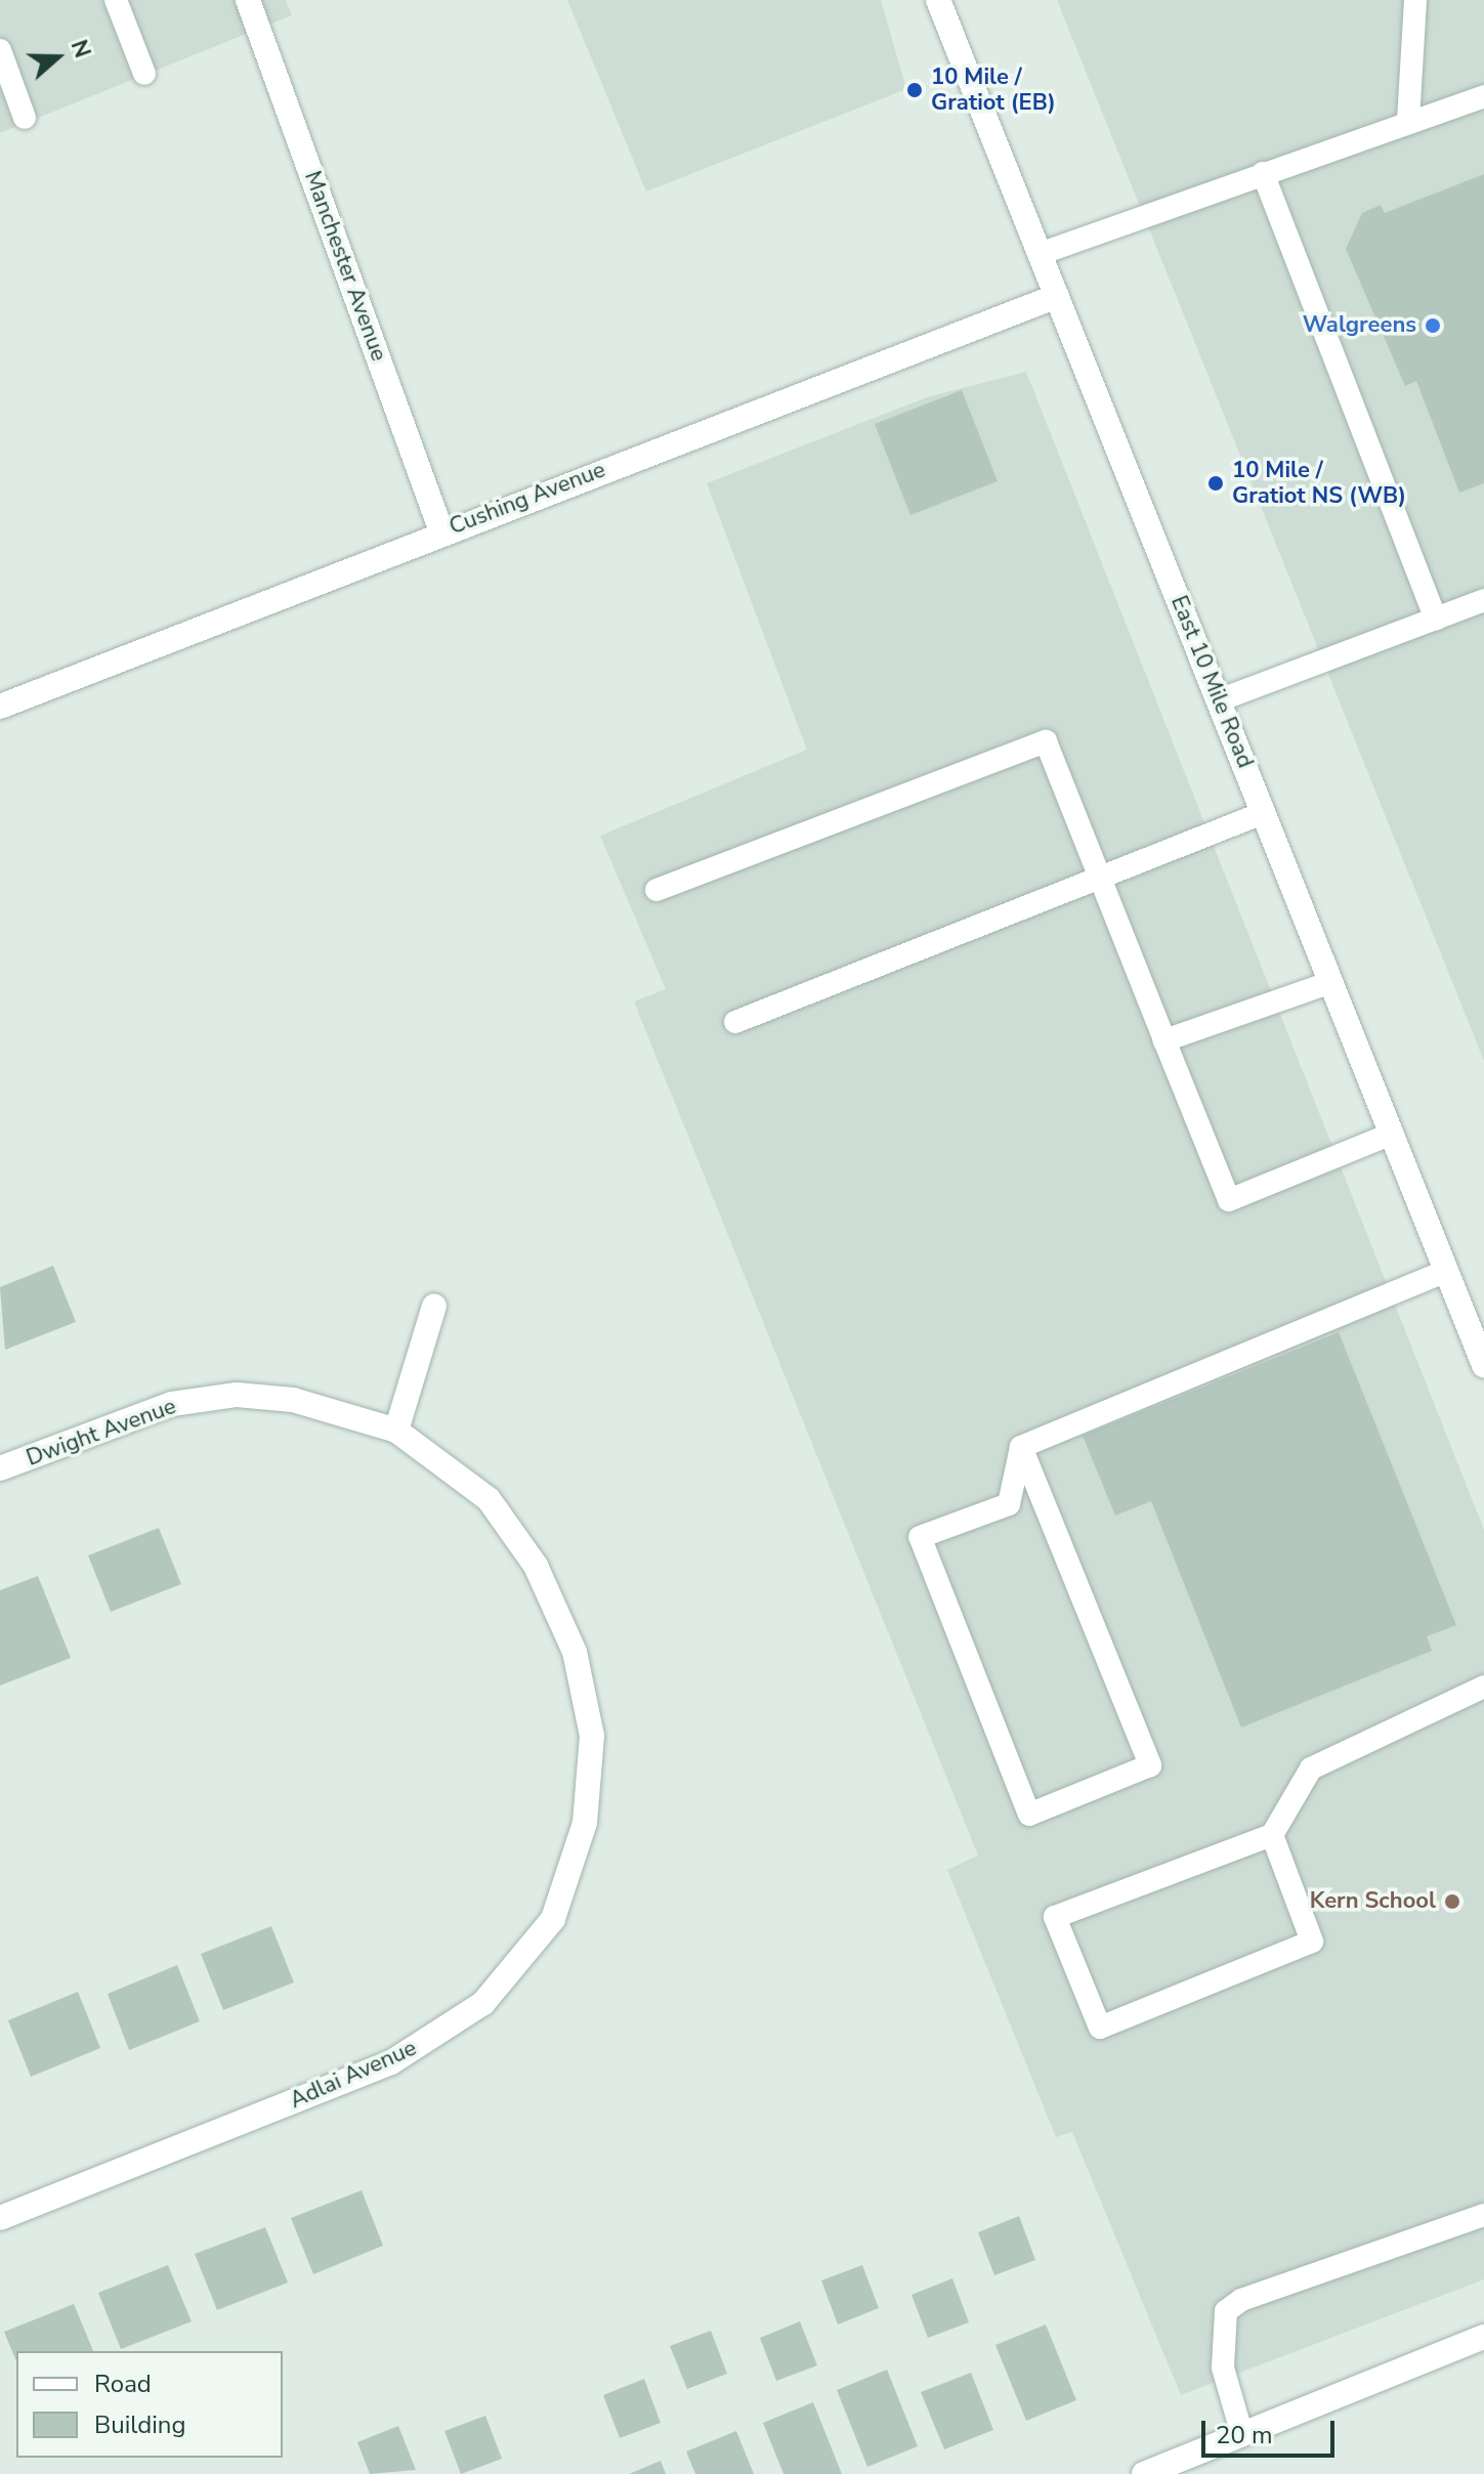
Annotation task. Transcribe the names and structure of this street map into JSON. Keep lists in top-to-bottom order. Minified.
{"streets":{"street":["Manchester Avenue","Cushing Avenue","East 10 Mile Road","Dwight Avenue","Adlai Avenue"]},"crossings":[["Manchester Avenue","Cushing Avenue"],["Cushing Avenue","East 10 Mile Road"],["Dwight Avenue","Adlai Avenue"]],"places":["10 Mile / Gratiot (EB)","Walgreens","10 Mile / Gratiot NS (WB)","Kern School"],"legend":["Road","Building"],"scale_bar":"20 m","north":"right"}
